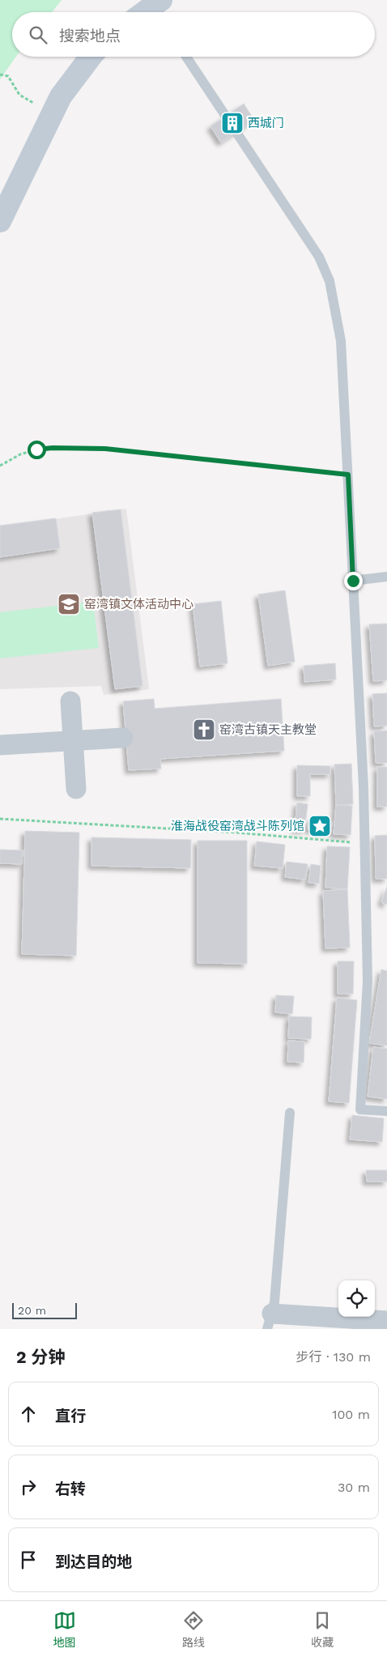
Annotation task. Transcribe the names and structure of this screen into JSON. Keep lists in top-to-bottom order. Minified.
{"places":{"building":["西城门"],"school or university":["窑湾镇文体活动中心"],"church":["窑湾古镇天主教堂"],"place":["淮海战役窑湾战斗陈列馆"]},"scale_bar":"20 m","page":{"search":"搜索地点","scale":"20 m","heading":["2 分钟","步行 · 130 m"],"list":[["直行","100 m"],["右转","30 m"],"到达目的地"],"nav":["地图","路线","收藏"]}}
